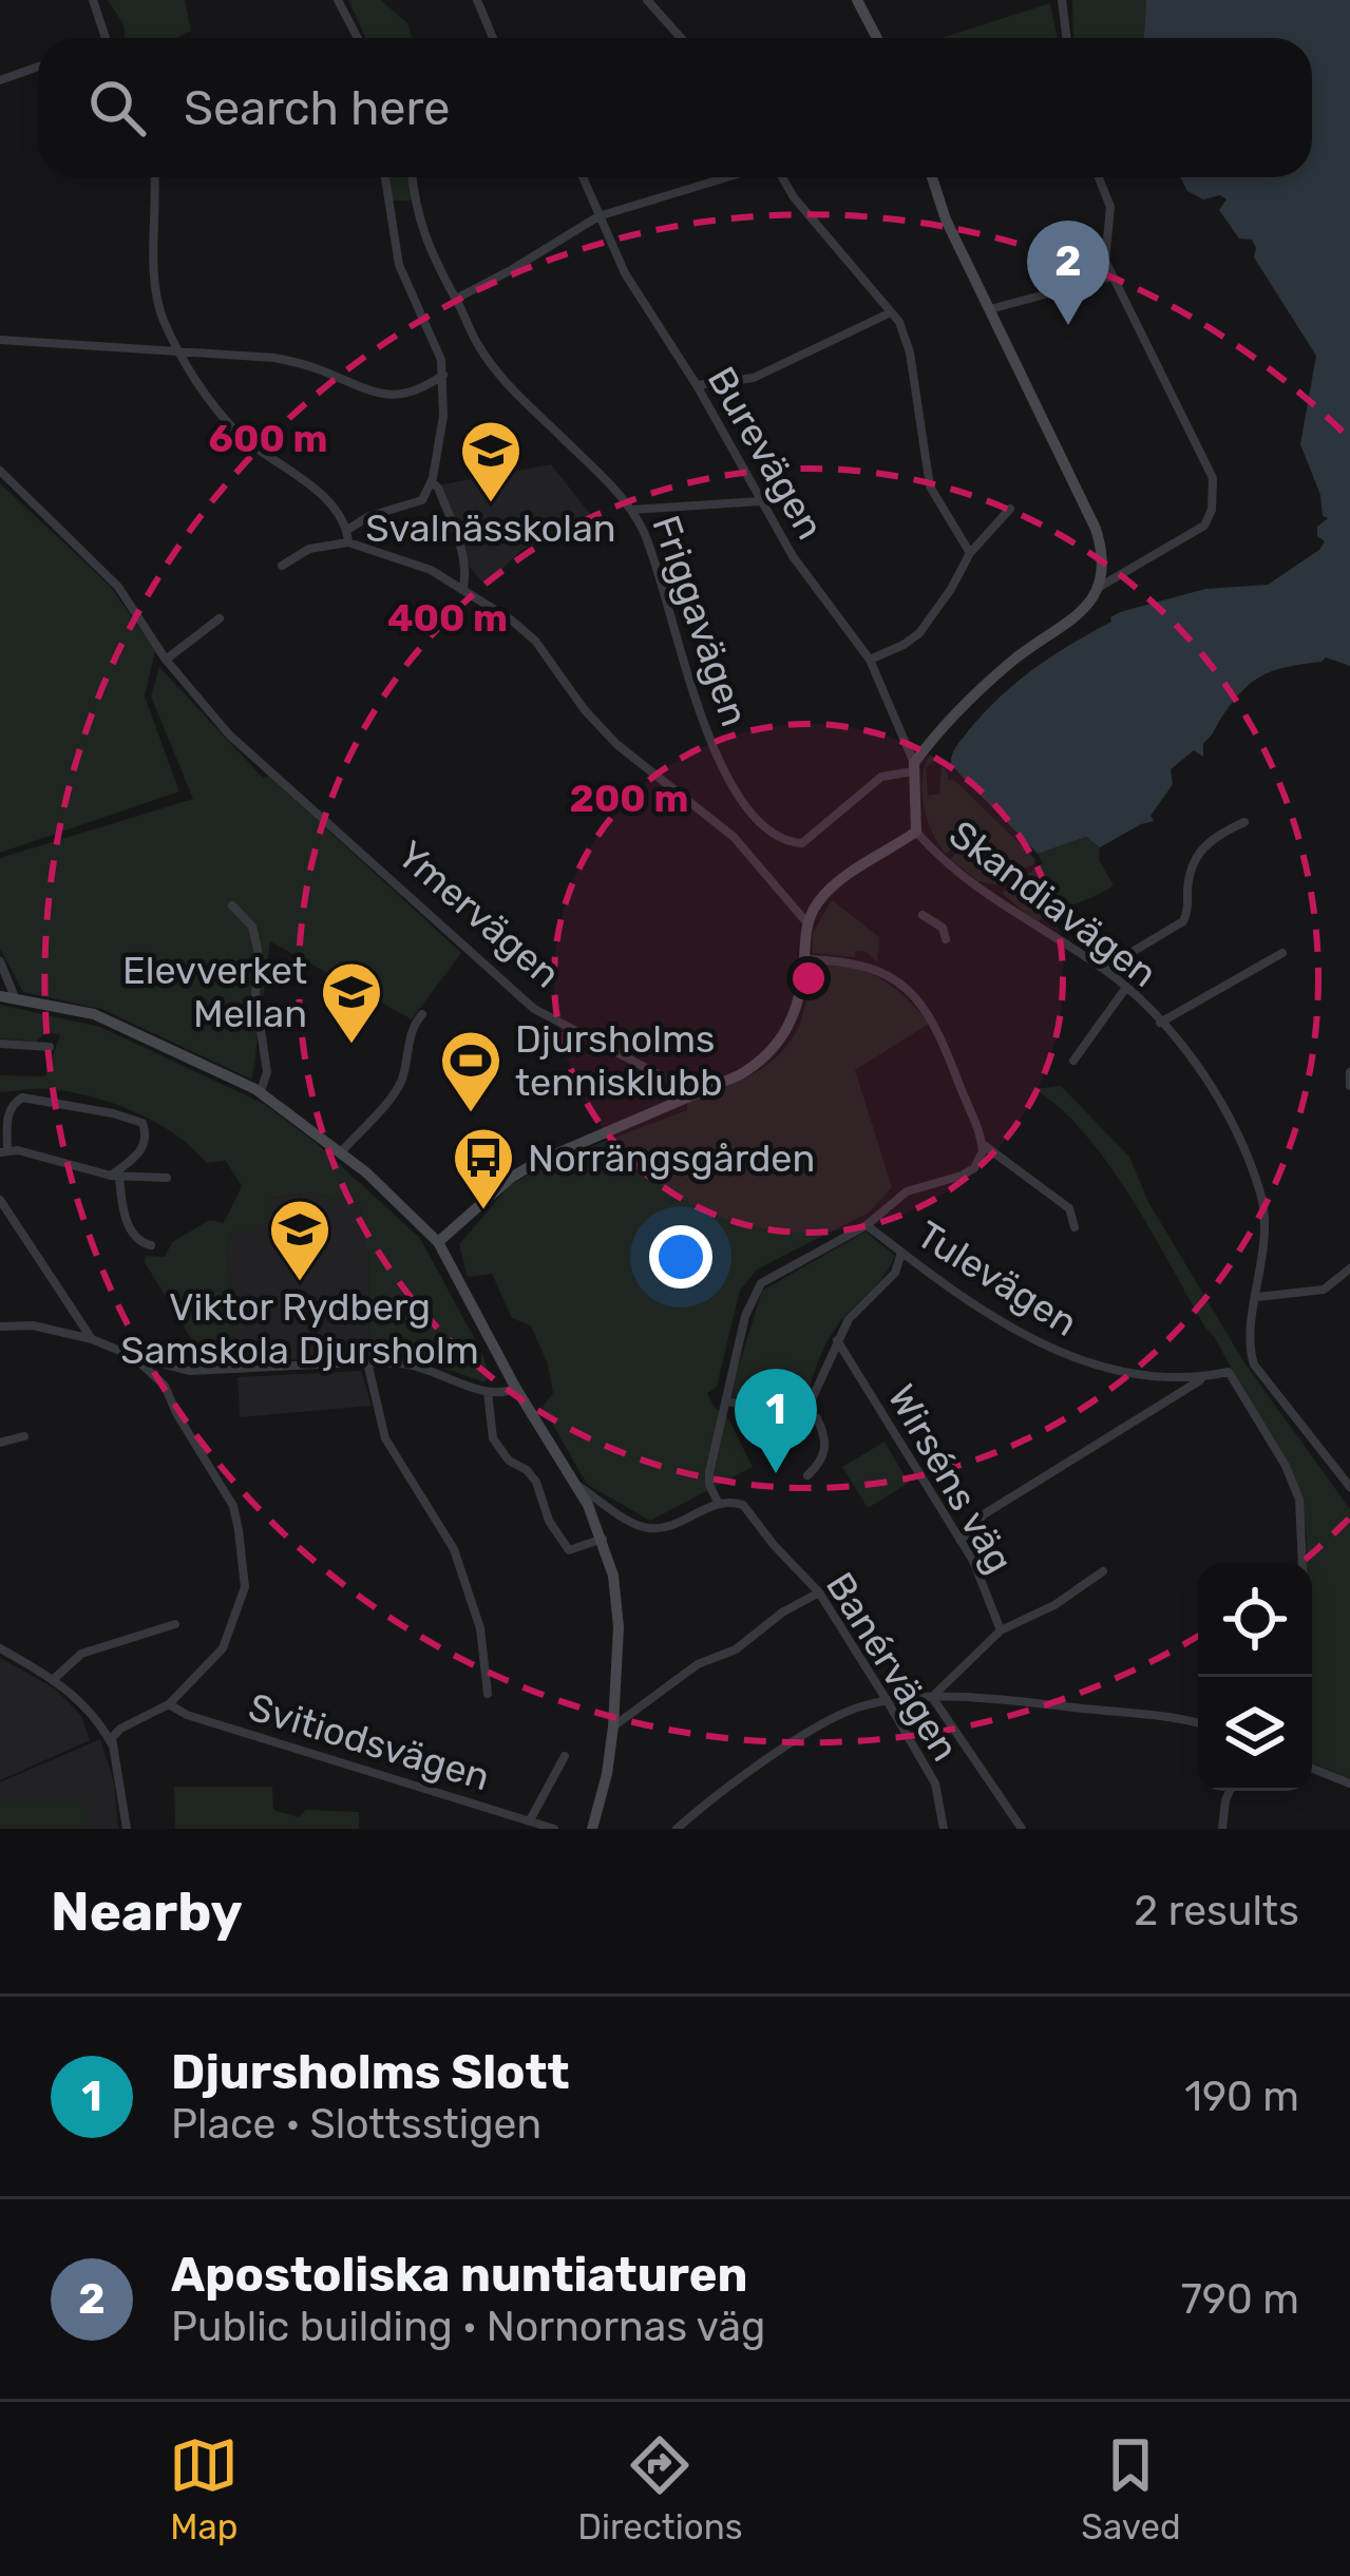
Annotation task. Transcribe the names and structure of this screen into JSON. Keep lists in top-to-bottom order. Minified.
{"streets":{"street":["Burevägen","Friggavägen","Skandiavägen","Ymervägen","Tulevägen","Wirséns väg","Banérvägen","Svitiodsvägen"]},"crossings":[["Burevägen","Friggavägen"]],"places":{"school or university":["Svalnässkolan","Elevverket Mellan","Viktor Rydberg Samskola Djursholm"],"sports":["Djursholms tennisklubb"],"bus stop":["Norrängsgården"]},"page":{"search":"Search here","pins":["2","1"],"heading":["Nearby","2 results"],"list":[{"mark":"1","name":"Djursholms Slott","note":"Place · Slottsstigen","value":"190 m"},{"mark":"2","name":"Apostoliska nuntiaturen","note":"Public building · Nornornas väg","value":"790 m"}],"nav":["Map","Directions","Saved"]},"rings":["600 m","400 m","200 m"]}
